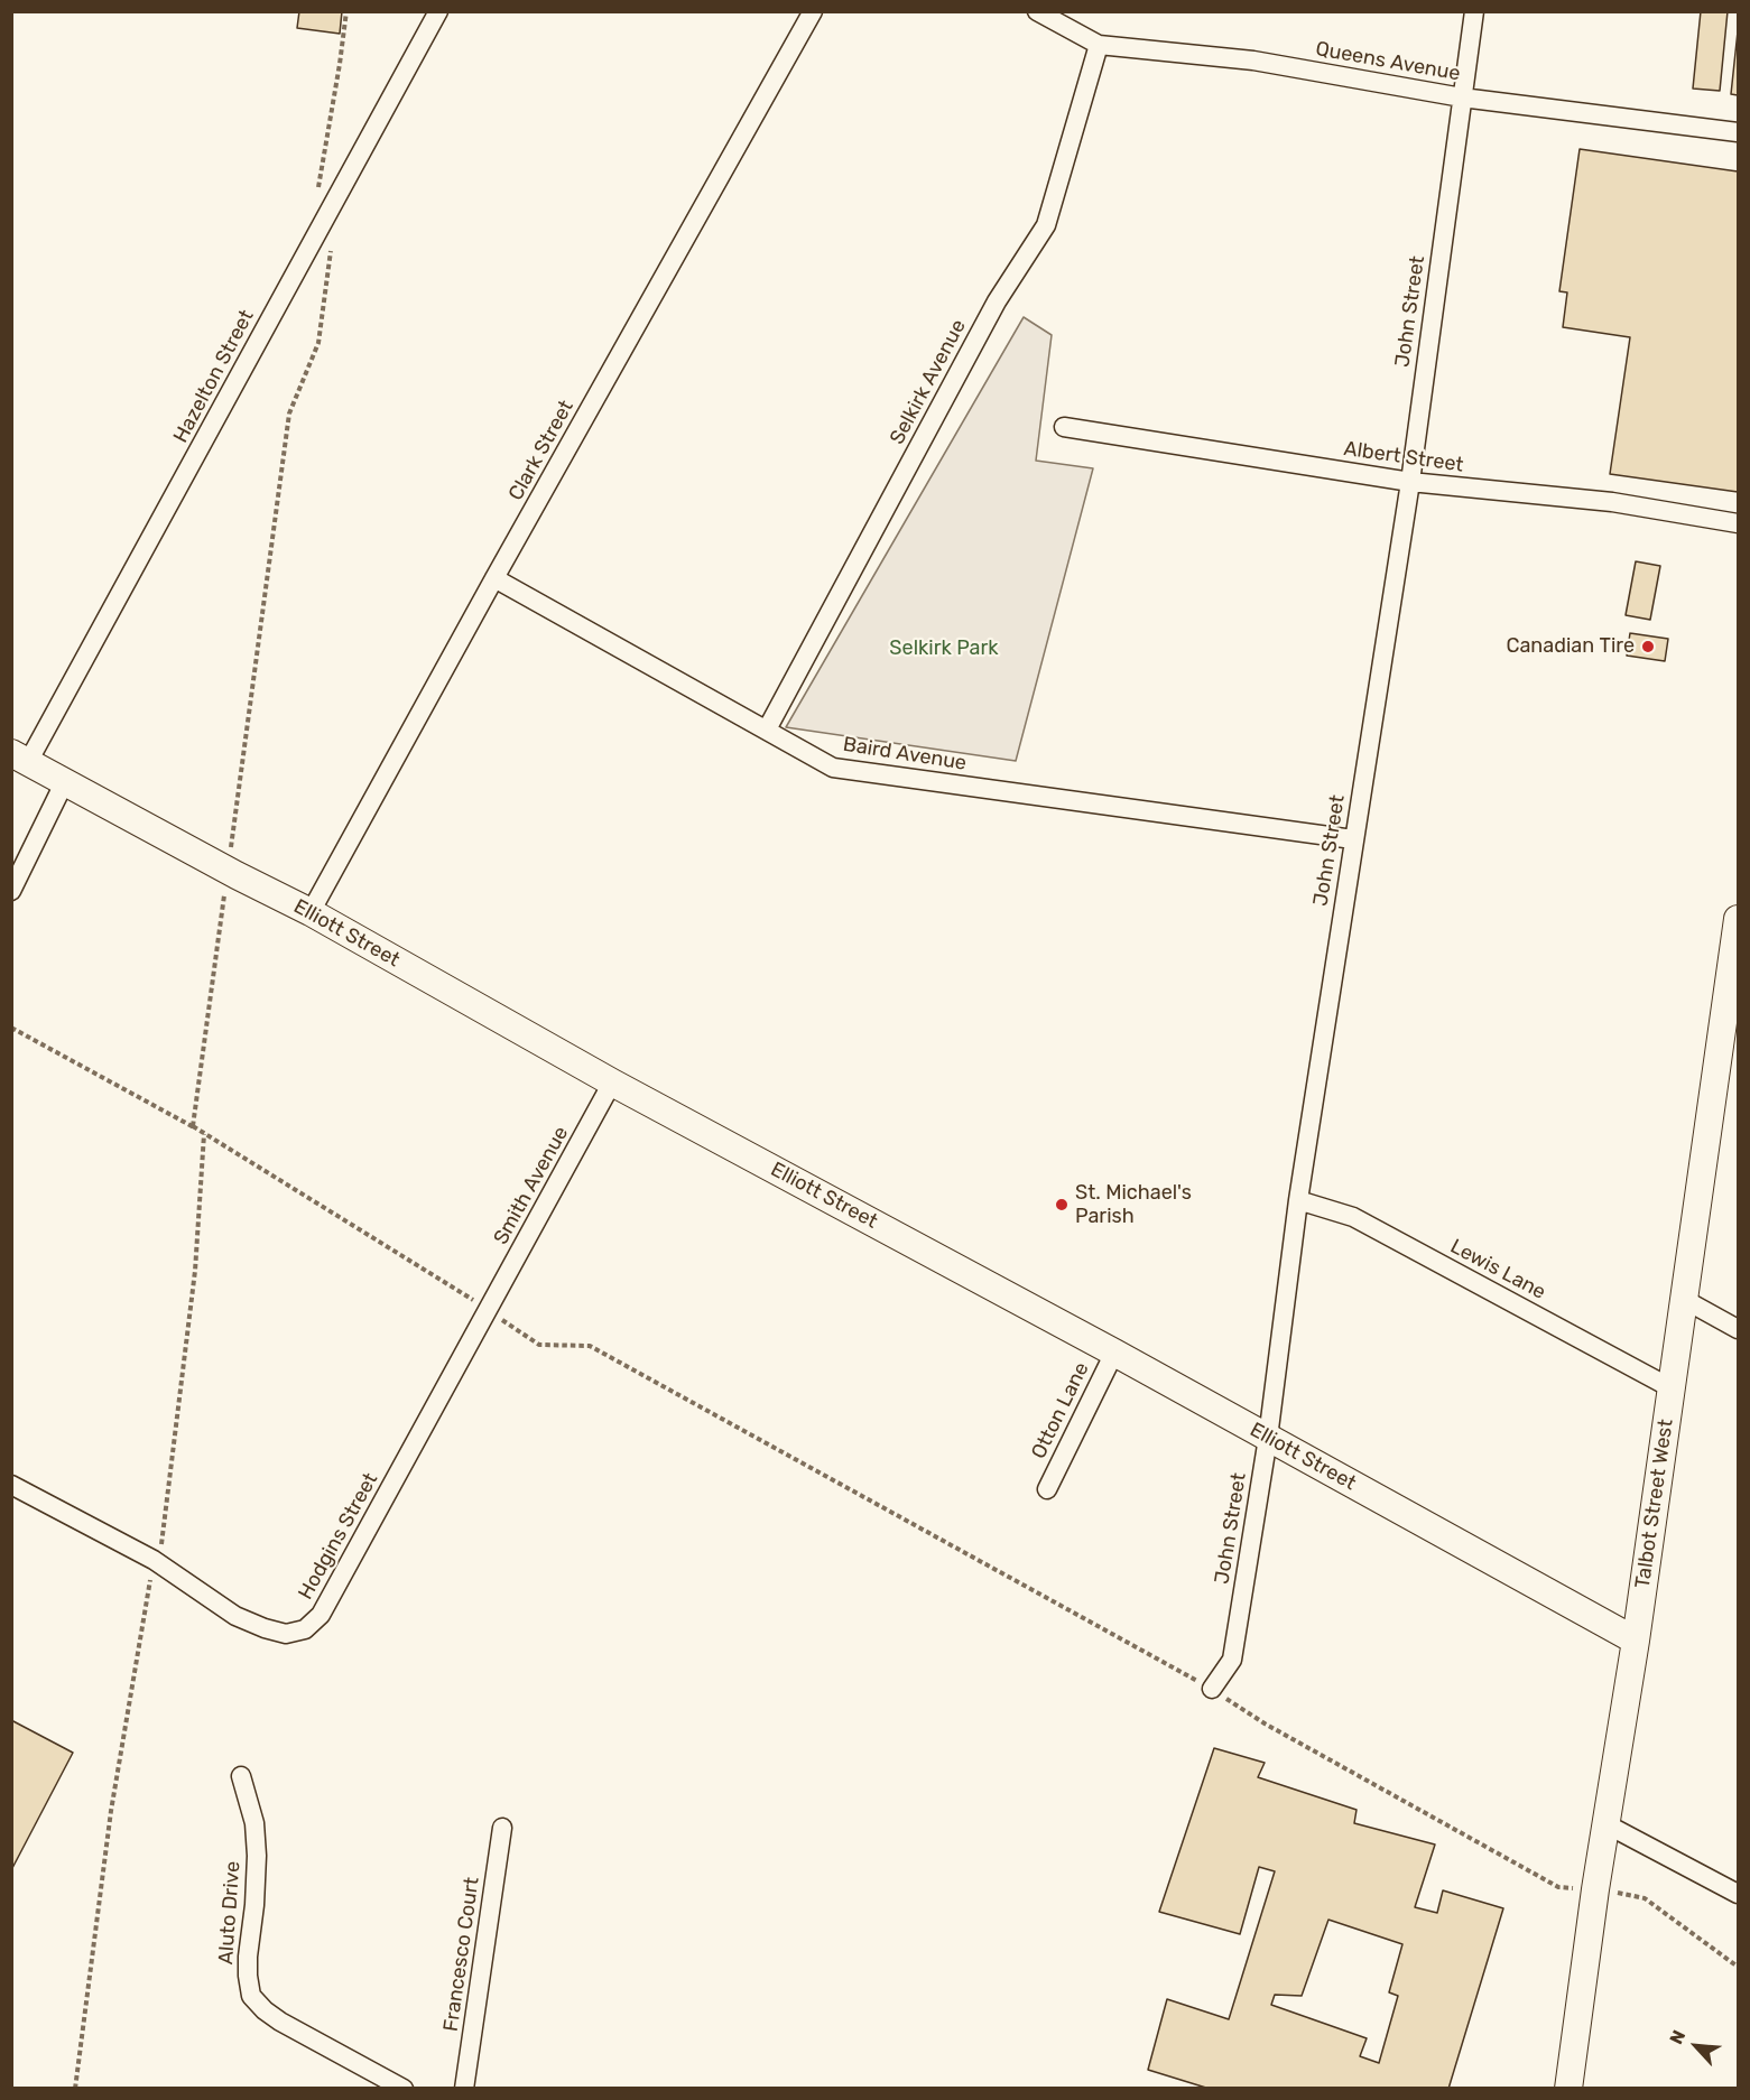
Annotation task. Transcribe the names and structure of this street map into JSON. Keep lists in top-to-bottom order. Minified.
{"streets":{"street":["Queens Avenue","John Street","Hazelton Street","Selkirk Avenue","Clark Street","Albert Street","Baird Avenue","Elliott Street","Smith Avenue","Lewis Lane","Otton Lane","Talbot Street West","Hodgins Street","Aluto Drive","Francesco Court"]},"crossings":[["Queens Avenue","John Street"],["Queens Avenue","Selkirk Avenue"],["John Street","Albert Street"],["John Street","Baird Avenue"],["John Street","Elliott Street"],["John Street","Lewis Lane"],["Hazelton Street","Elliott Street"],["Selkirk Avenue","Baird Avenue"],["Clark Street","Baird Avenue"],["Clark Street","Elliott Street"],["Elliott Street","Smith Avenue"],["Elliott Street","Otton Lane"],["Elliott Street","Talbot Street West"],["Smith Avenue","Hodgins Street"],["Lewis Lane","Talbot Street West"]],"parks":["Selkirk Park"],"places":["Canadian Tire","St. Michael's Parish"],"north":"top left"}
